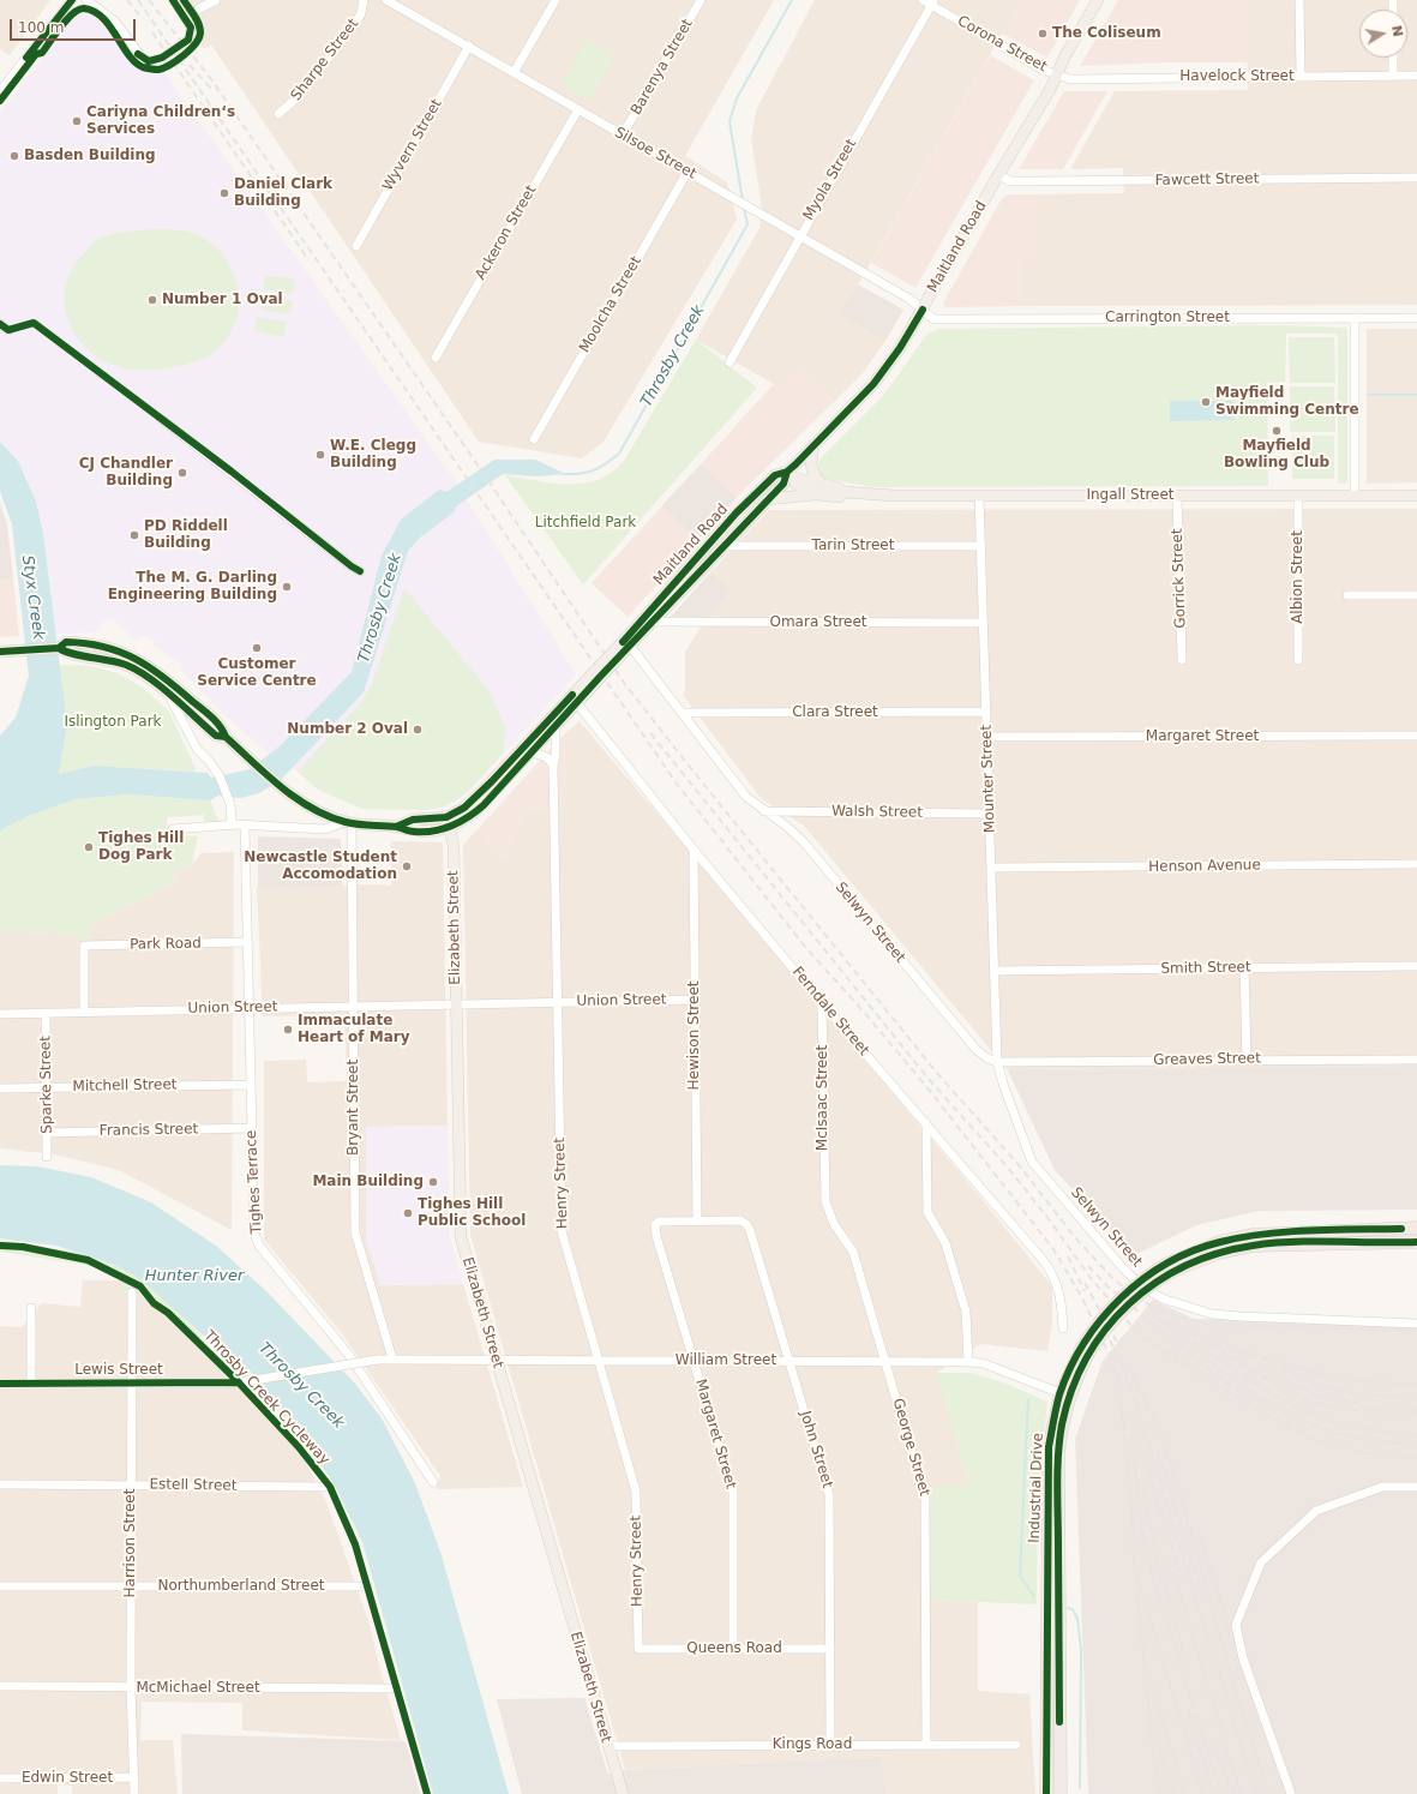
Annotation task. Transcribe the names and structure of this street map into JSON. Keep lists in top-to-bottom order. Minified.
{"streets":{"highway":["Industrial Drive"],"main road":["Maitland Road","Ingall Street","Elizabeth Street"],"street":["Corona Street","Sharpe Street","Barenya Street","Havelock Street","Wyvern Street","Silsoe Street","Myola Street","Fawcett Street","Ackeron Street","Moolcha Street","Carrington Street","Tarin Street","Albion Street","Gorrick Street","Omara Street","Clara Street","Margaret Street","Mounter Street","Walsh Street","Henson Avenue","Selwyn Street","Park Road","Smith Street","Union Street","Ferndale Street","Hewison Street","Greaves Street","Sparke Street","Mitchell Street","McIsaac Street","Bryant Street","Francis Street","Tighes Terrace","Henry Street","William Street","Lewis Street","George Street","John Street","Estell Street","Harrison Street","Northumberland Street","Queens Road","McMichael Street","Kings Road","Edwin Street"],"cycle path":["Throsby Creek Cycleway"]},"crossings":[["Corona Street","Havelock Street"],["Corona Street","Myola Street"],["Corona Street","Maitland Road"],["Barenya Street","Silsoe Street"],["Havelock Street","Maitland Road"],["Wyvern Street","Silsoe Street"],["Silsoe Street","Myola Street"],["Silsoe Street","Ackeron Street"],["Silsoe Street","Maitland Road"],["Silsoe Street","Moolcha Street"],["Silsoe Street","Carrington Street"],["Fawcett Street","Maitland Road"],["Maitland Road","Carrington Street"],["Maitland Road","Ingall Street"],["Maitland Road","Tarin Street"],["Maitland Road","Omara Street"],["Maitland Road","Selwyn Street"],["Maitland Road","Elizabeth Street"],["Maitland Road","Ferndale Street"],["Maitland Road","Bryant Street"],["Maitland Road","Henry Street"],["Ingall Street","Albion Street"],["Ingall Street","Gorrick Street"],["Ingall Street","Mounter Street"],["Tarin Street","Mounter Street"],["Omara Street","Mounter Street"],["Clara Street","Mounter Street"],["Clara Street","Selwyn Street"],["Margaret Street","Mounter Street"],["Margaret Street","Hewison Street"],["Margaret Street","William Street"],["Margaret Street","John Street"],["Margaret Street","Queens Road"],["Mounter Street","Walsh Street"],["Mounter Street","Henson Avenue"],["Mounter Street","Selwyn Street"],["Mounter Street","Smith Street"],["Mounter Street","Greaves Street"],["Walsh Street","Selwyn Street"],["Selwyn Street","Greaves Street"],["Elizabeth Street","Union Street"],["Elizabeth Street","William Street"],["Elizabeth Street","Kings Road"],["Park Road","Union Street"],["Park Road","Tighes Terrace"],["Union Street","Hewison Street"],["Union Street","Sparke Street"],["Union Street","Bryant Street"],["Union Street","Tighes Terrace"],["Union Street","Henry Street"],["Ferndale Street","Hewison Street"],["Ferndale Street","McIsaac Street"],["Hewison Street","John Street"],["Sparke Street","Mitchell Street"],["Sparke Street","Francis Street"],["Mitchell Street","Tighes Terrace"],["McIsaac Street","George Street"],["Bryant Street","William Street"],["Bryant Street","Lewis Street"],["Francis Street","Tighes Terrace"],["Henry Street","William Street"],["Henry Street","Queens Road"],["William Street","Lewis Street"],["William Street","George Street"],["William Street","John Street"],["William Street","Industrial Drive"],["Lewis Street","Harrison Street"],["George Street","Kings Road"],["John Street","Queens Road"],["John Street","Kings Road"],["Estell Street","Harrison Street"],["Harrison Street","Northumberland Street"],["Harrison Street","McMichael Street"],["Harrison Street","Edwin Street"]],"water":["Throsby Creek","Styx Creek","Hunter River"],"parks":["Litchfield Park","Islington Park"],"places":["The Coliseum","Cariyna Children‘s Services","Basden Building","Daniel Clark Building","Number 1 Oval","Mayfield Swimming Centre","Mayfield Bowling Club","W.E. Clegg Building","CJ Chandler Building","PD Riddell Building","The M. G. Darling Engineering Building","Customer Service Centre","Number 2 Oval","Tighes Hill Dog Park","Newcastle Student Accomodation","Immaculate Heart of Mary","Main Building","Tighes Hill Public School"],"scale_bar":"100 m","north":"right"}
